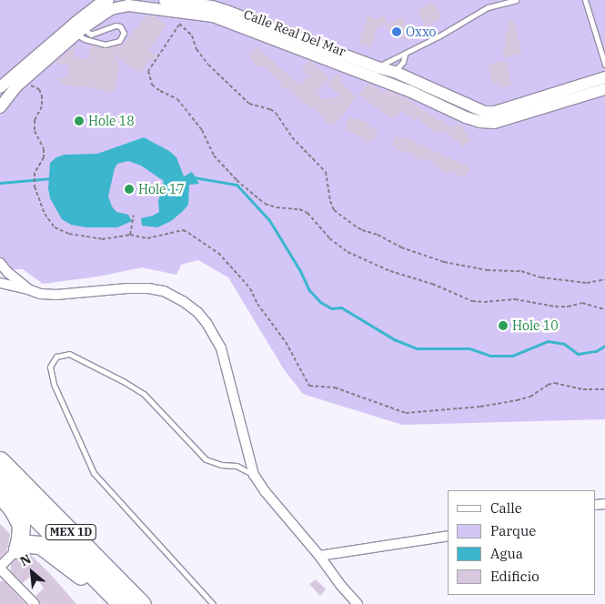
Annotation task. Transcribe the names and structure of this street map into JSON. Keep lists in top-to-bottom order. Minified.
{"streets":{"highway":["MEX 1D"],"street":["Calle Real Del Mar"]},"places":["Oxxo","Hole 18","Hole 17","Hole 10"],"legend":["Calle","Parque","Agua","Edificio"],"north":"top left"}
